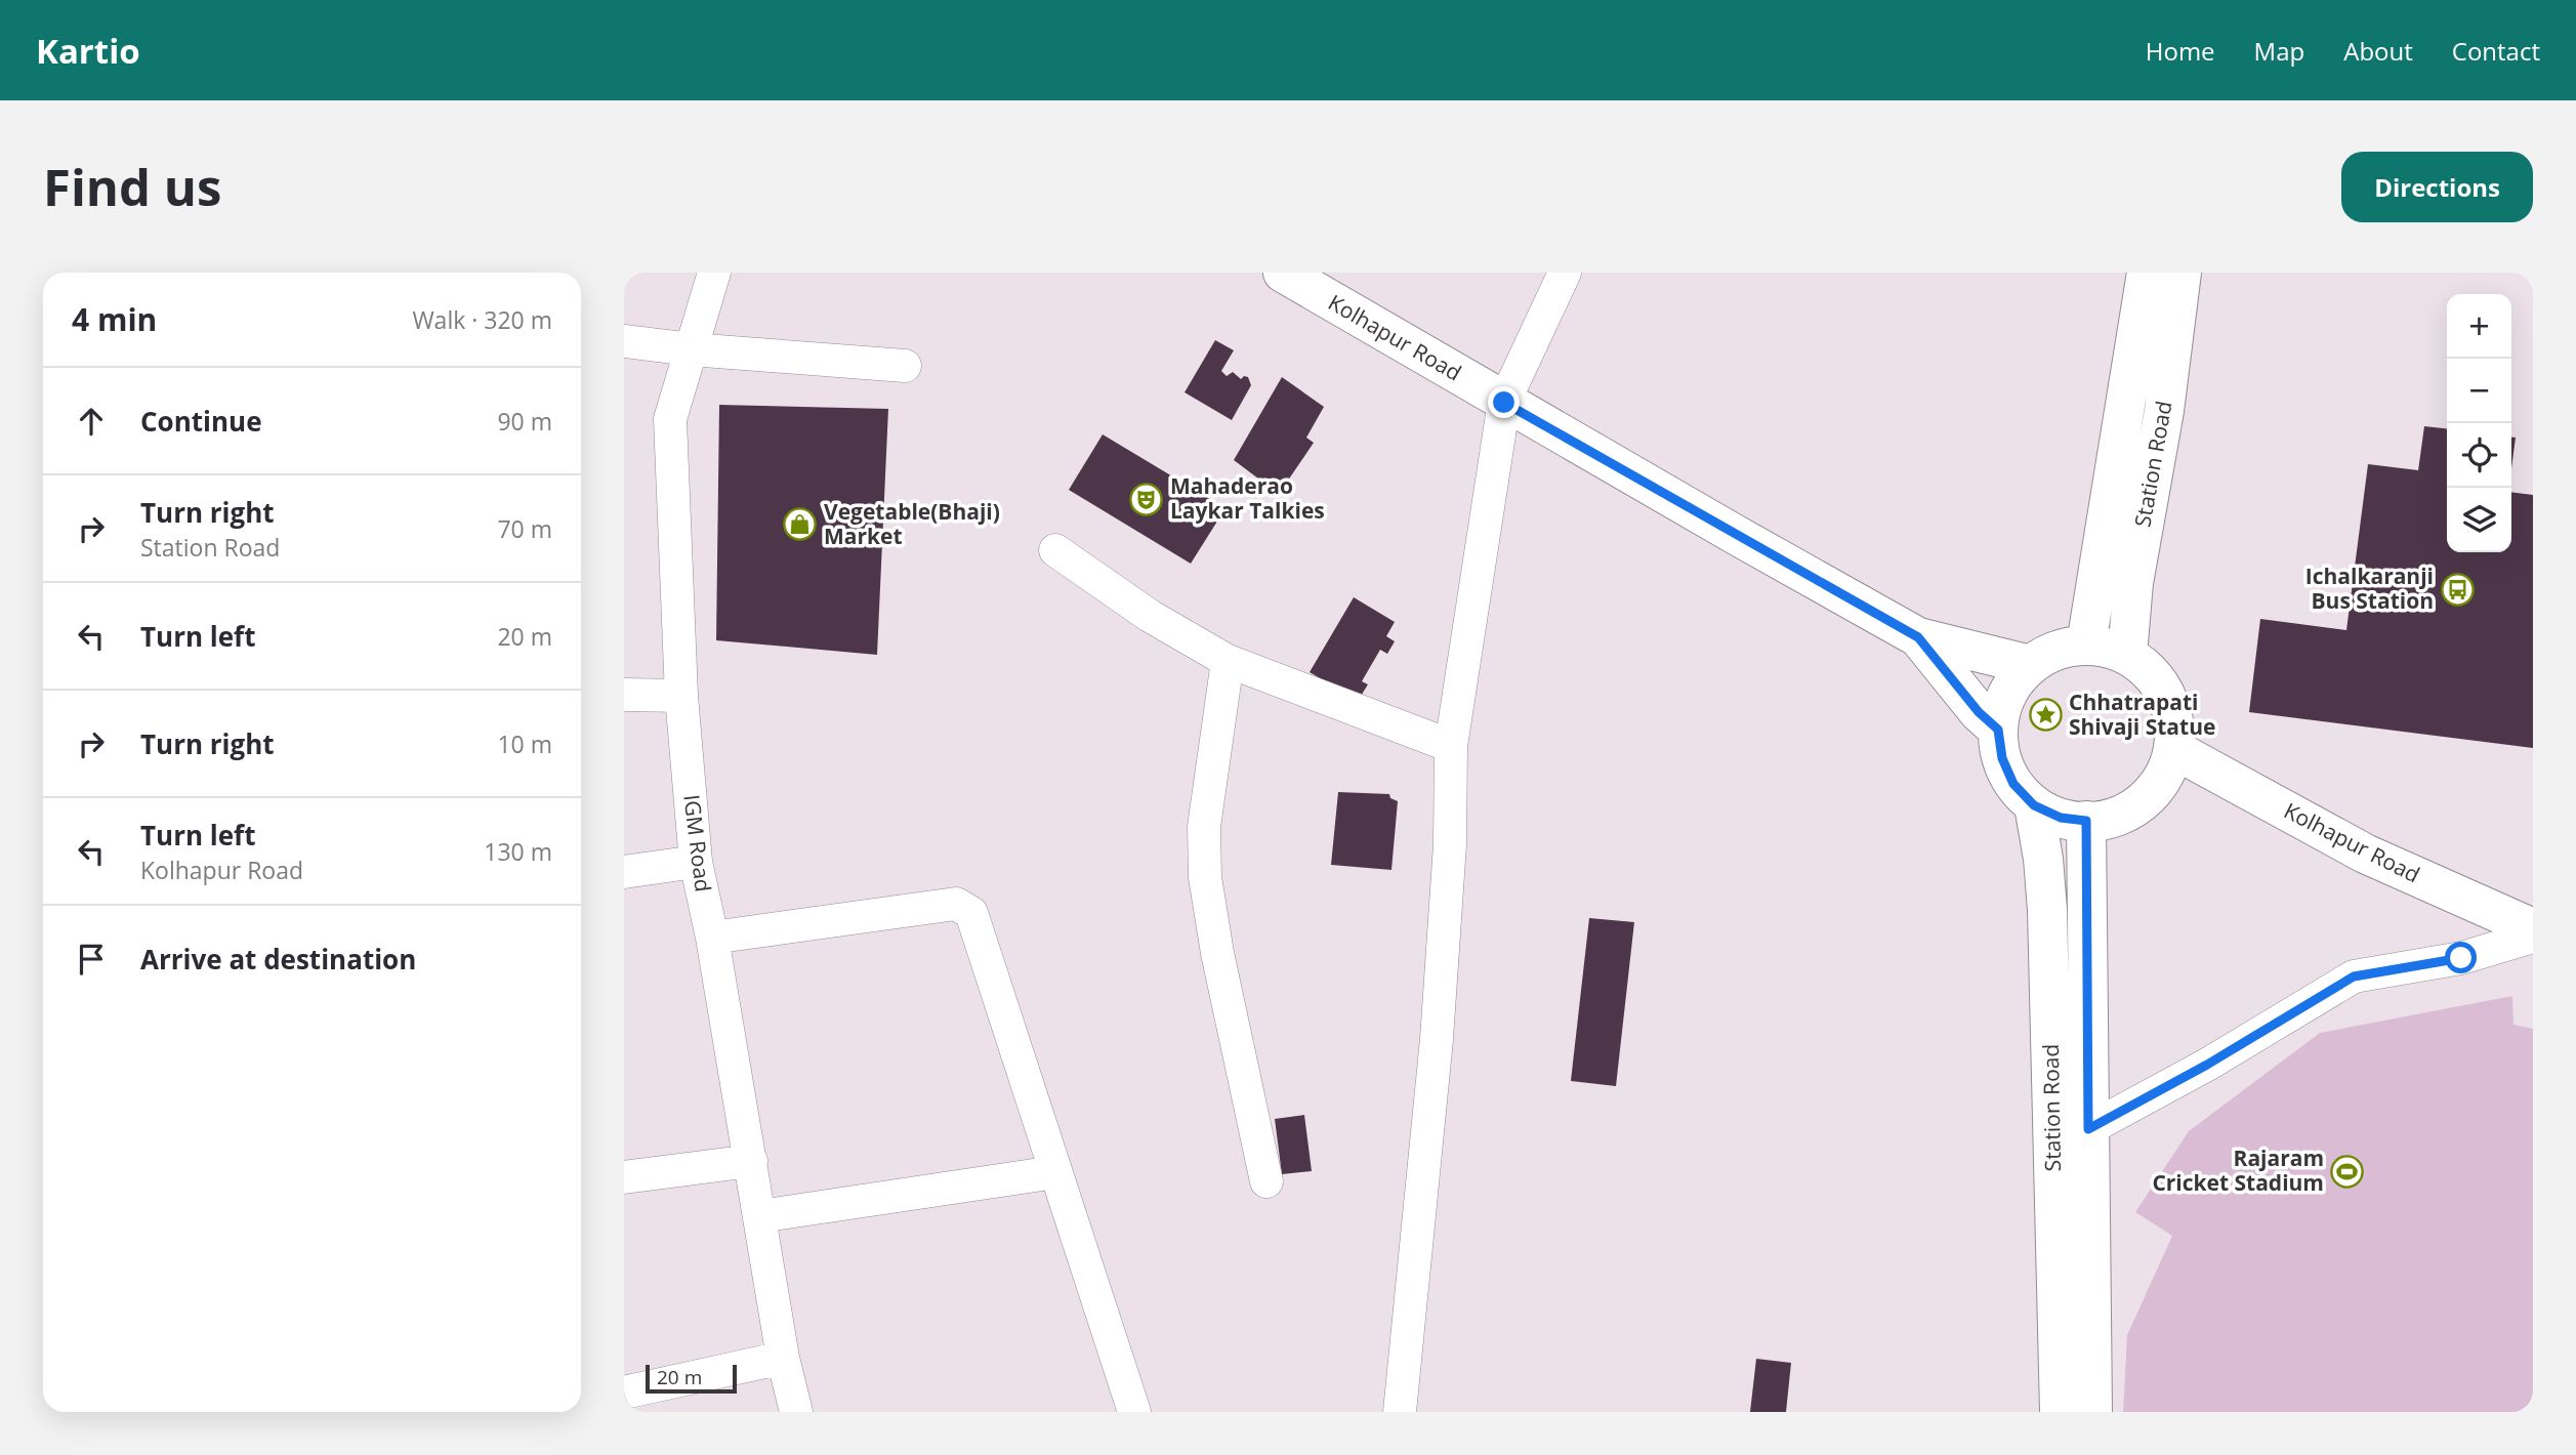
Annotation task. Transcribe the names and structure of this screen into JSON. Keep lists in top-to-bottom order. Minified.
{"streets":{"main road":["Kolhapur Road","Station Road"],"street":["IGM Road"]},"crossings":[["Kolhapur Road","Station Road"]],"places":{"theatre":["Mahaderao Laykar Talkies"],"shop":["Vegetable(Bhaji) Market"],"bus stop":["Ichalkaranji Bus Station"],"place":["Chhatrapati Shivaji Statue"],"sports":["Rajaram Cricket Stadium"]},"scale_bar":"20 m","page":{"header":"Kartio","nav":["Home","Map","About","Contact"],"buttons":"Directions","title":"Find us","heading":["4 min","Walk · 320 m"],"map_buttons":["+","−"],"list":[["Continue","90 m"],["Turn right","Station Road","70 m"],["Turn left","20 m"],["Turn right","10 m"],["Turn left","Kolhapur Road","130 m"],"Arrive at destination"],"scale":"20 m"}}
